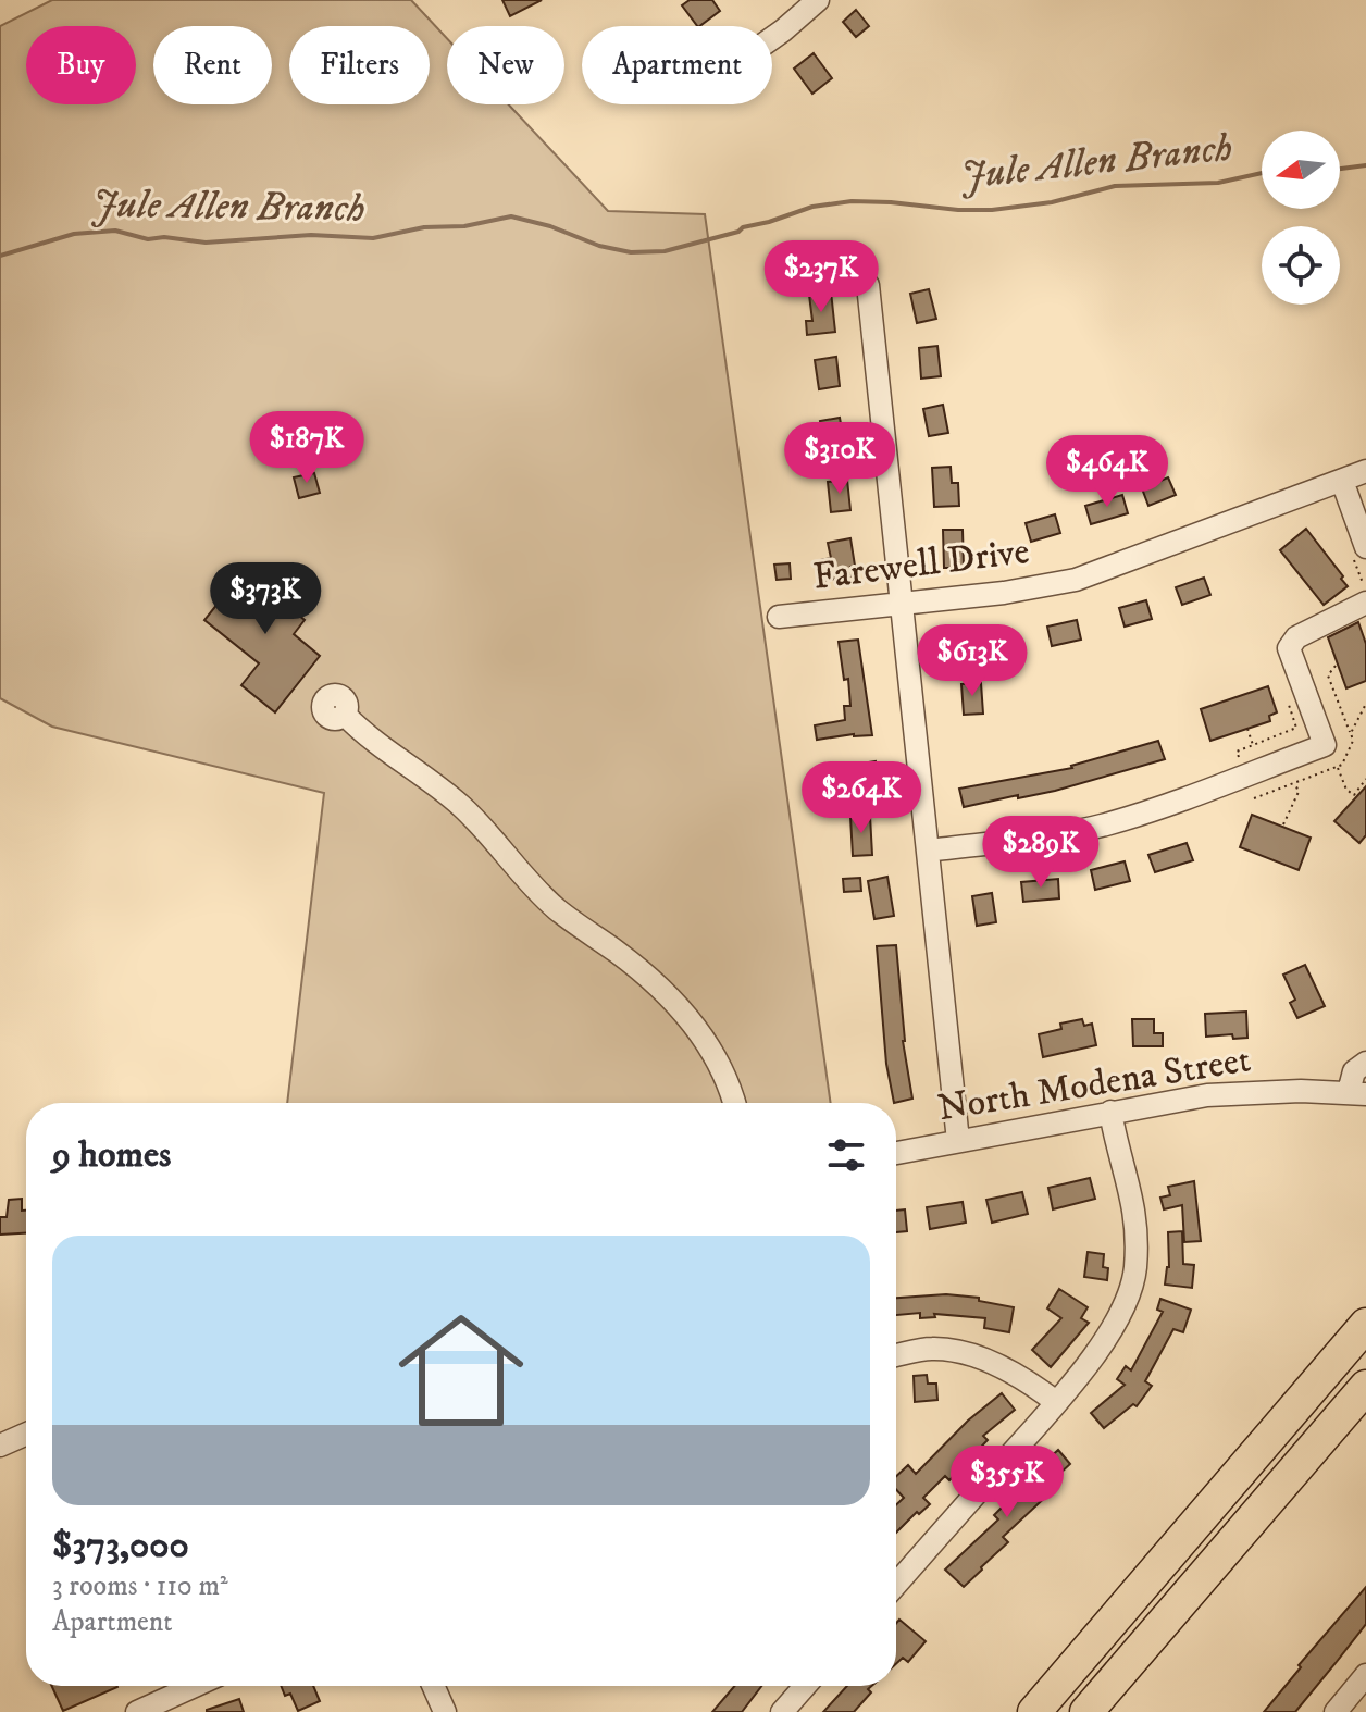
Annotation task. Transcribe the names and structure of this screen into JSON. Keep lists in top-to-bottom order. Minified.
{"streets":{"street":["Farewell Drive","North Modena Street"]},"water":["Jule Allen Branch"],"north":"left","page":{"chip":["Buy","Rent","Filters","New","Apartment"],"price":["$237K","$187K","$310K","$464K","$373K","$613K","$264K","$289K","$355K"],"heading":"9 homes","list":[{"name":"$373,000","note":"3 rooms · 110 m² · Apartment"}]}}
